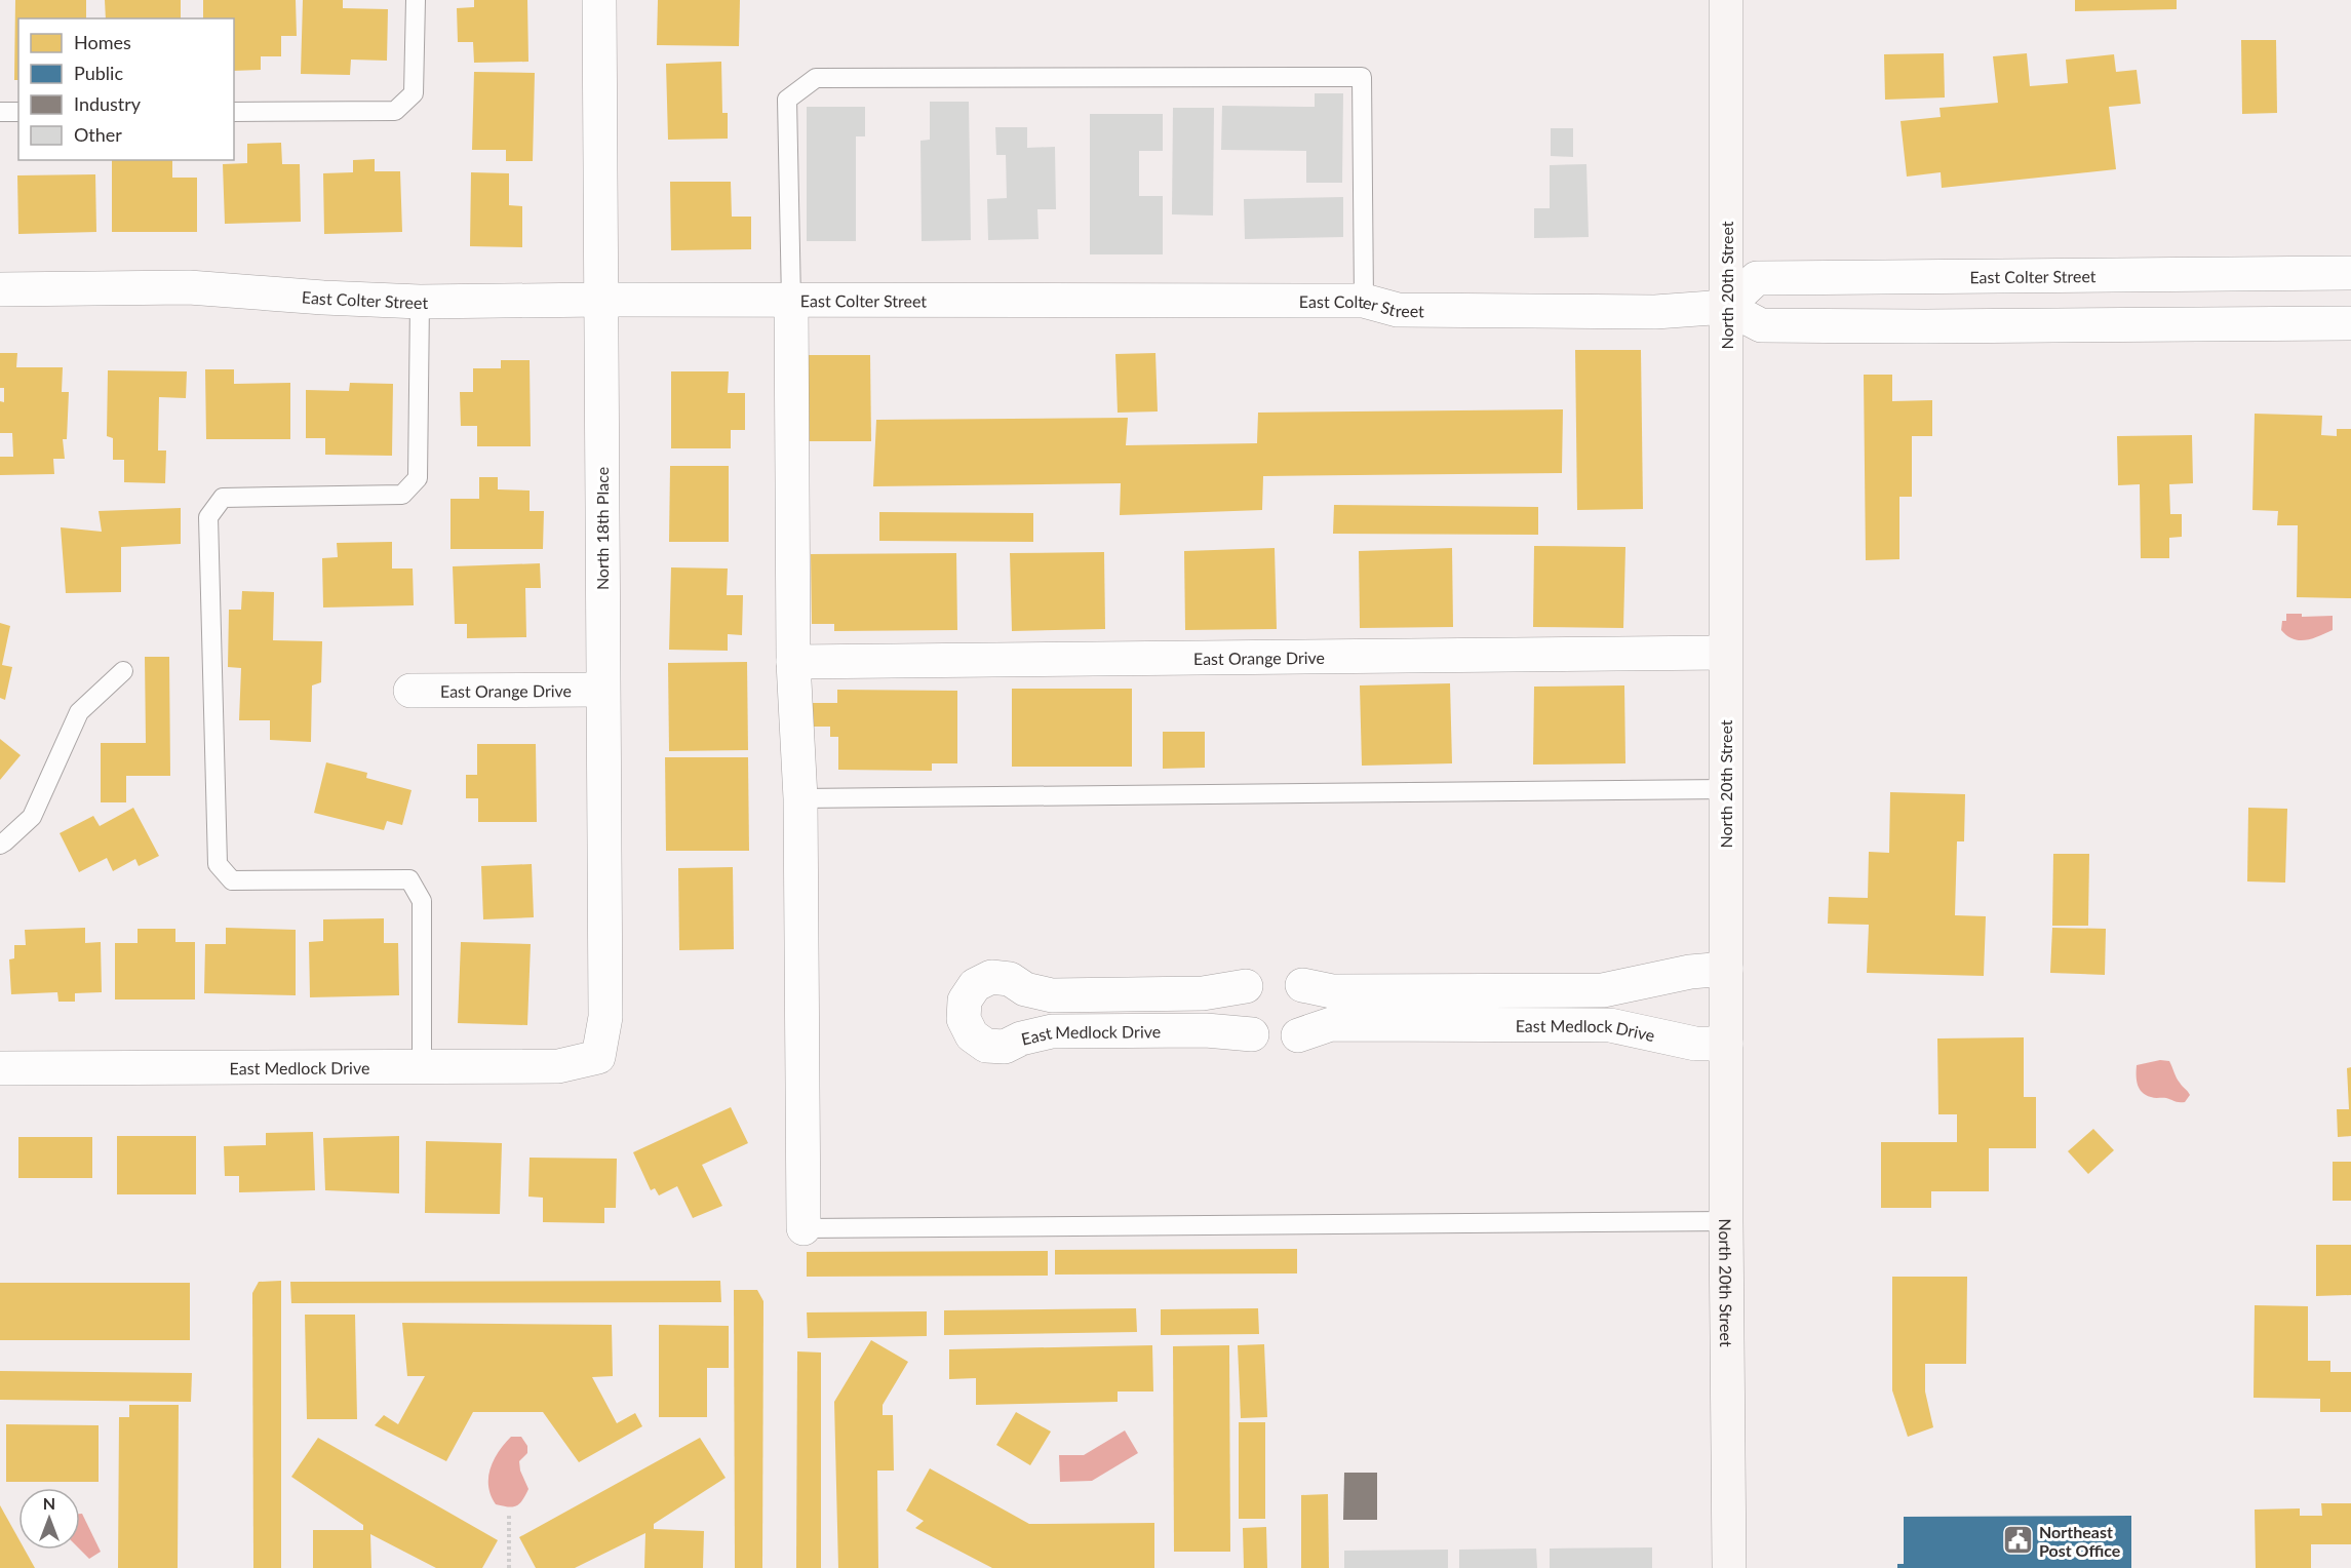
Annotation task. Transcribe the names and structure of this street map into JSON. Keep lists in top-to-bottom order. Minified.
{"streets":{"street":["East Colter Street","North 20th Street","North 18th Place","East Orange Drive","East Medlock Drive"]},"crossings":[["East Colter Street","North 20th Street"],["East Colter Street","North 18th Place"],["North 20th Street","East Orange Drive"],["North 20th Street","East Medlock Drive"],["North 18th Place","East Orange Drive"],["North 18th Place","East Medlock Drive"]],"places":{"public building":["Northeast Post Office"]},"legend":["Homes","Public","Industry","Other"],"north":"top"}
